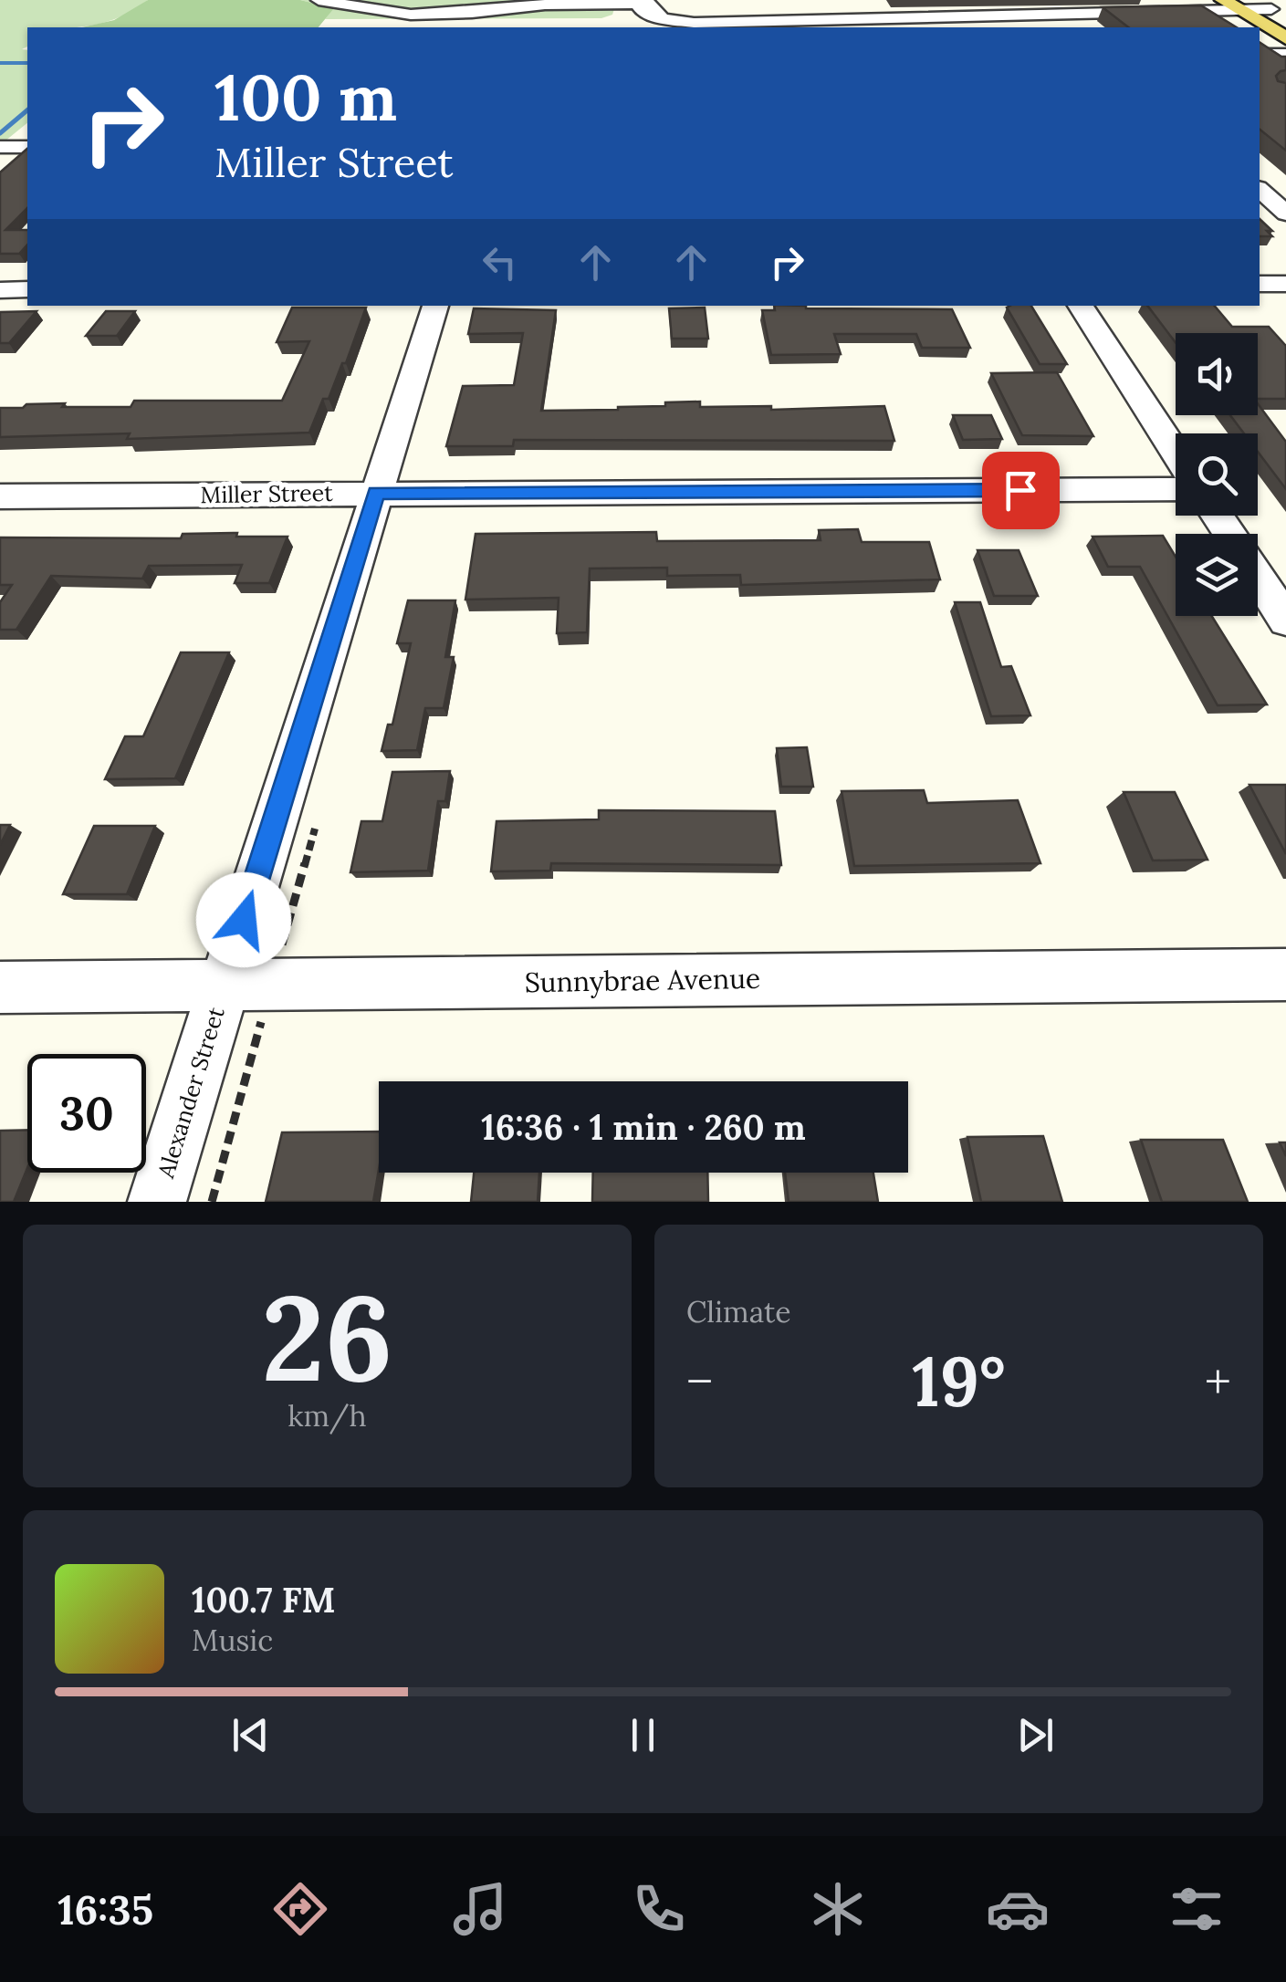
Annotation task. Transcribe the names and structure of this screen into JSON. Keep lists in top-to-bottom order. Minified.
{"streets":{"street":["Miller Street","Sunnybrae Avenue","Alexander Street"]},"crossings":[["Miller Street","Alexander Street"],["Sunnybrae Avenue","Alexander Street"]],"page":{"turn":["100 m","Miller Street"],"limit":"30","trip":"16:36 · 1 min · 260 m","tile":[["26","km/h"],"Climate"],"heat":["−","19°","+"],"song":["100.7 FM","Music"],"tabs":"16:35"}}
